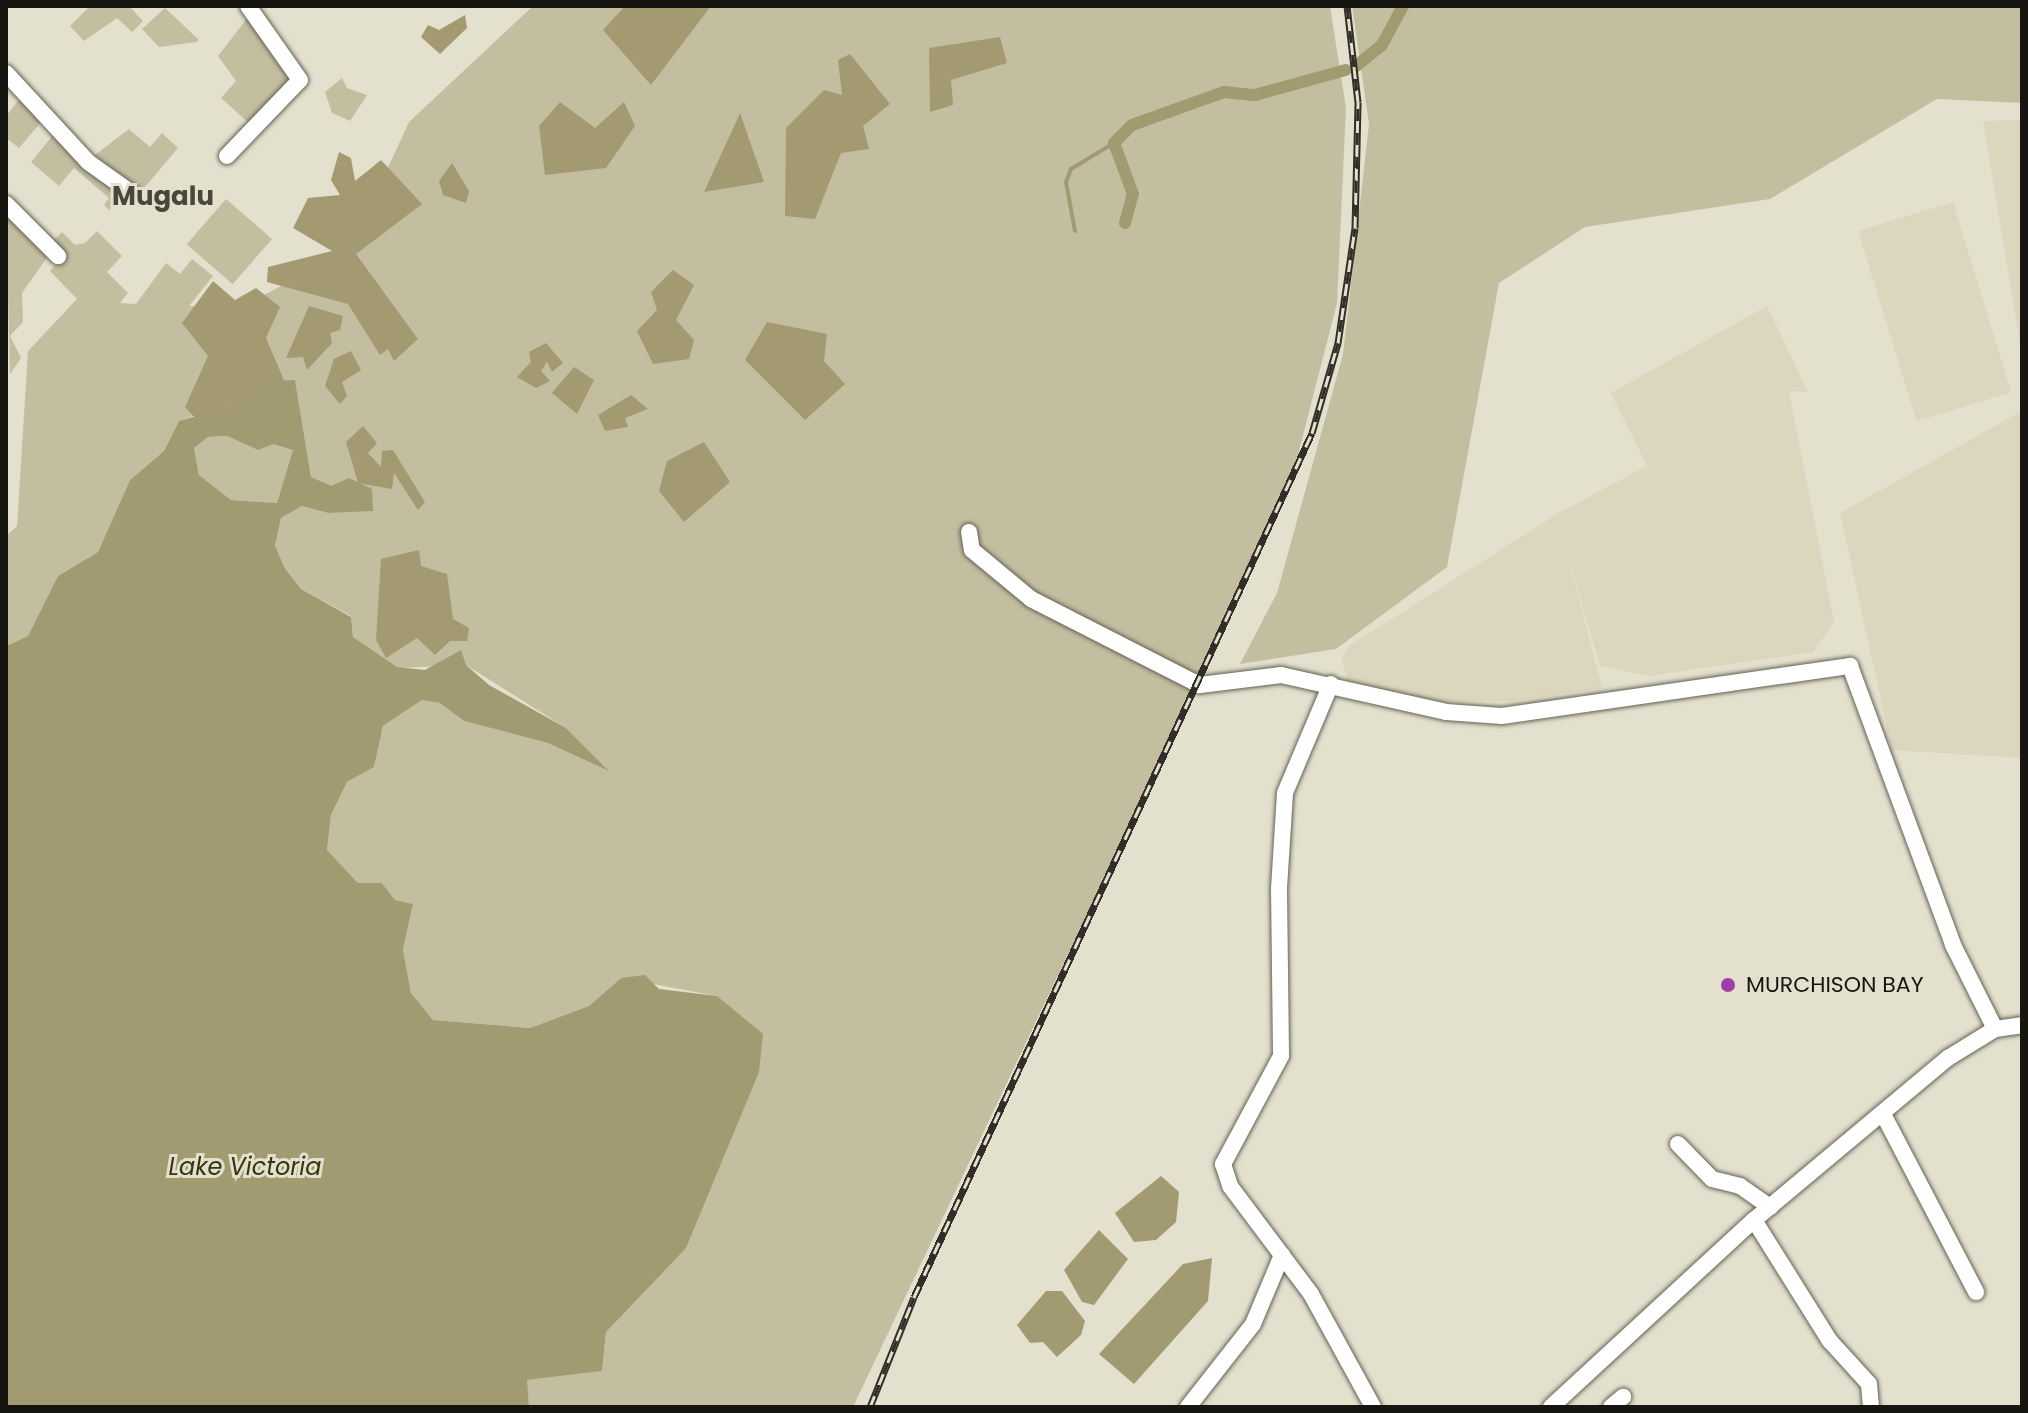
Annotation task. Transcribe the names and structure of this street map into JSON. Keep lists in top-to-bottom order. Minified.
{"districts":["Mugalu"],"water":["Lake Victoria"],"places":["MURCHISON BAY"]}
